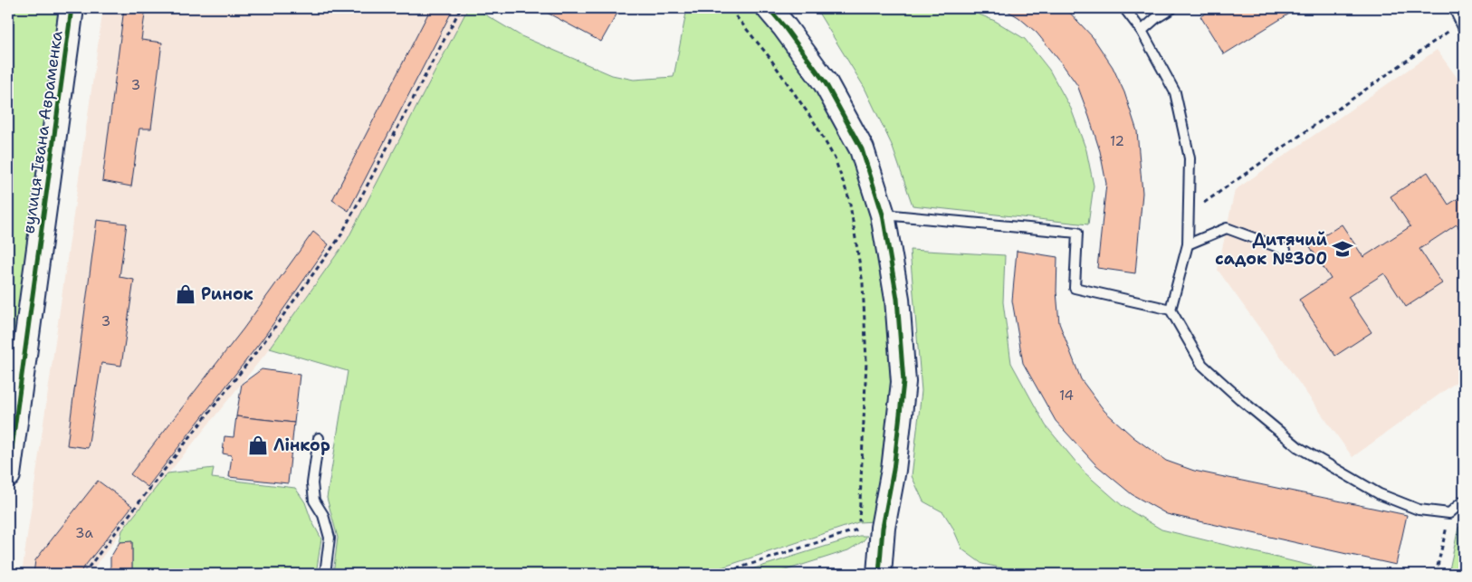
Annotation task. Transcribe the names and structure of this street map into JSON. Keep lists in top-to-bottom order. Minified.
{"streets":{"street":["вулиця Івана Авраменка"]},"places":{"school or university":["Дитячий садок №300"],"shop":["Ринок","Лінкор"]},"house_numbers":["3","12","3","14","3а"]}
